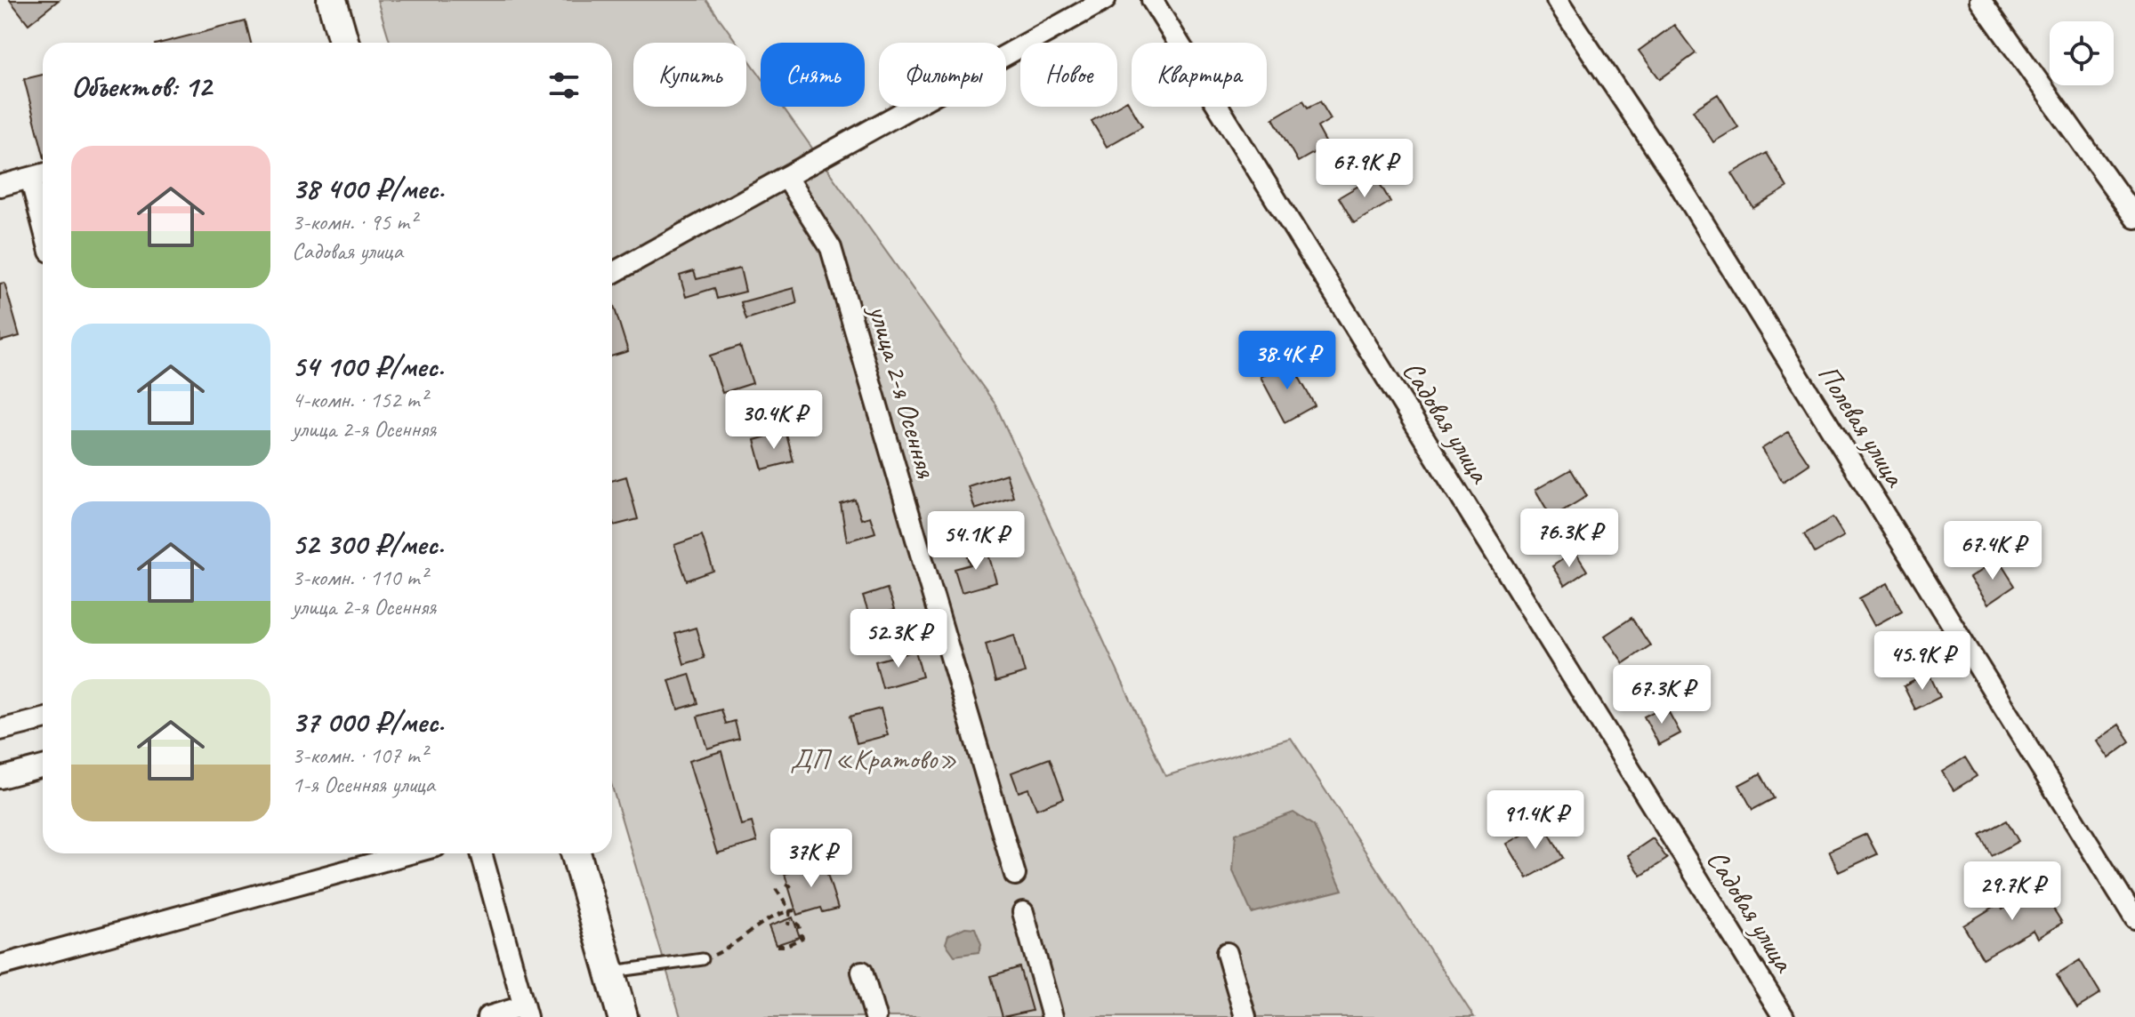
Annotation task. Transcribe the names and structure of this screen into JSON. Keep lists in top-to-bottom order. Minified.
{"streets":{"street":["улица 2-я Осенняя","Садовая улица","Полевая улица"]},"parks":["ДП «Кратово»"],"page":{"chip":["Купить","Снять","Фильтры","Новое","Квартира"],"heading":"Объектов: 12","list":[{"name":"38 400 ₽/мес.","note":"3-комн. · 95 m² · Садовая улица"},{"name":"54 100 ₽/мес.","note":"4-комн. · 152 m² · улица 2-я Осенняя"},{"name":"52 300 ₽/мес.","note":"3-комн. · 110 m² · улица 2-я Осенняя"},{"name":"37 000 ₽/мес.","note":"3-комн. · 107 m² · 1-я Осенняя улица"}],"price":["67.9K ₽","38.4K ₽","30.4K ₽","76.3K ₽","54.1K ₽","67.4K ₽","52.3K ₽","45.9K ₽","67.3K ₽","91.4K ₽","37K ₽","29.7K ₽"]}}
